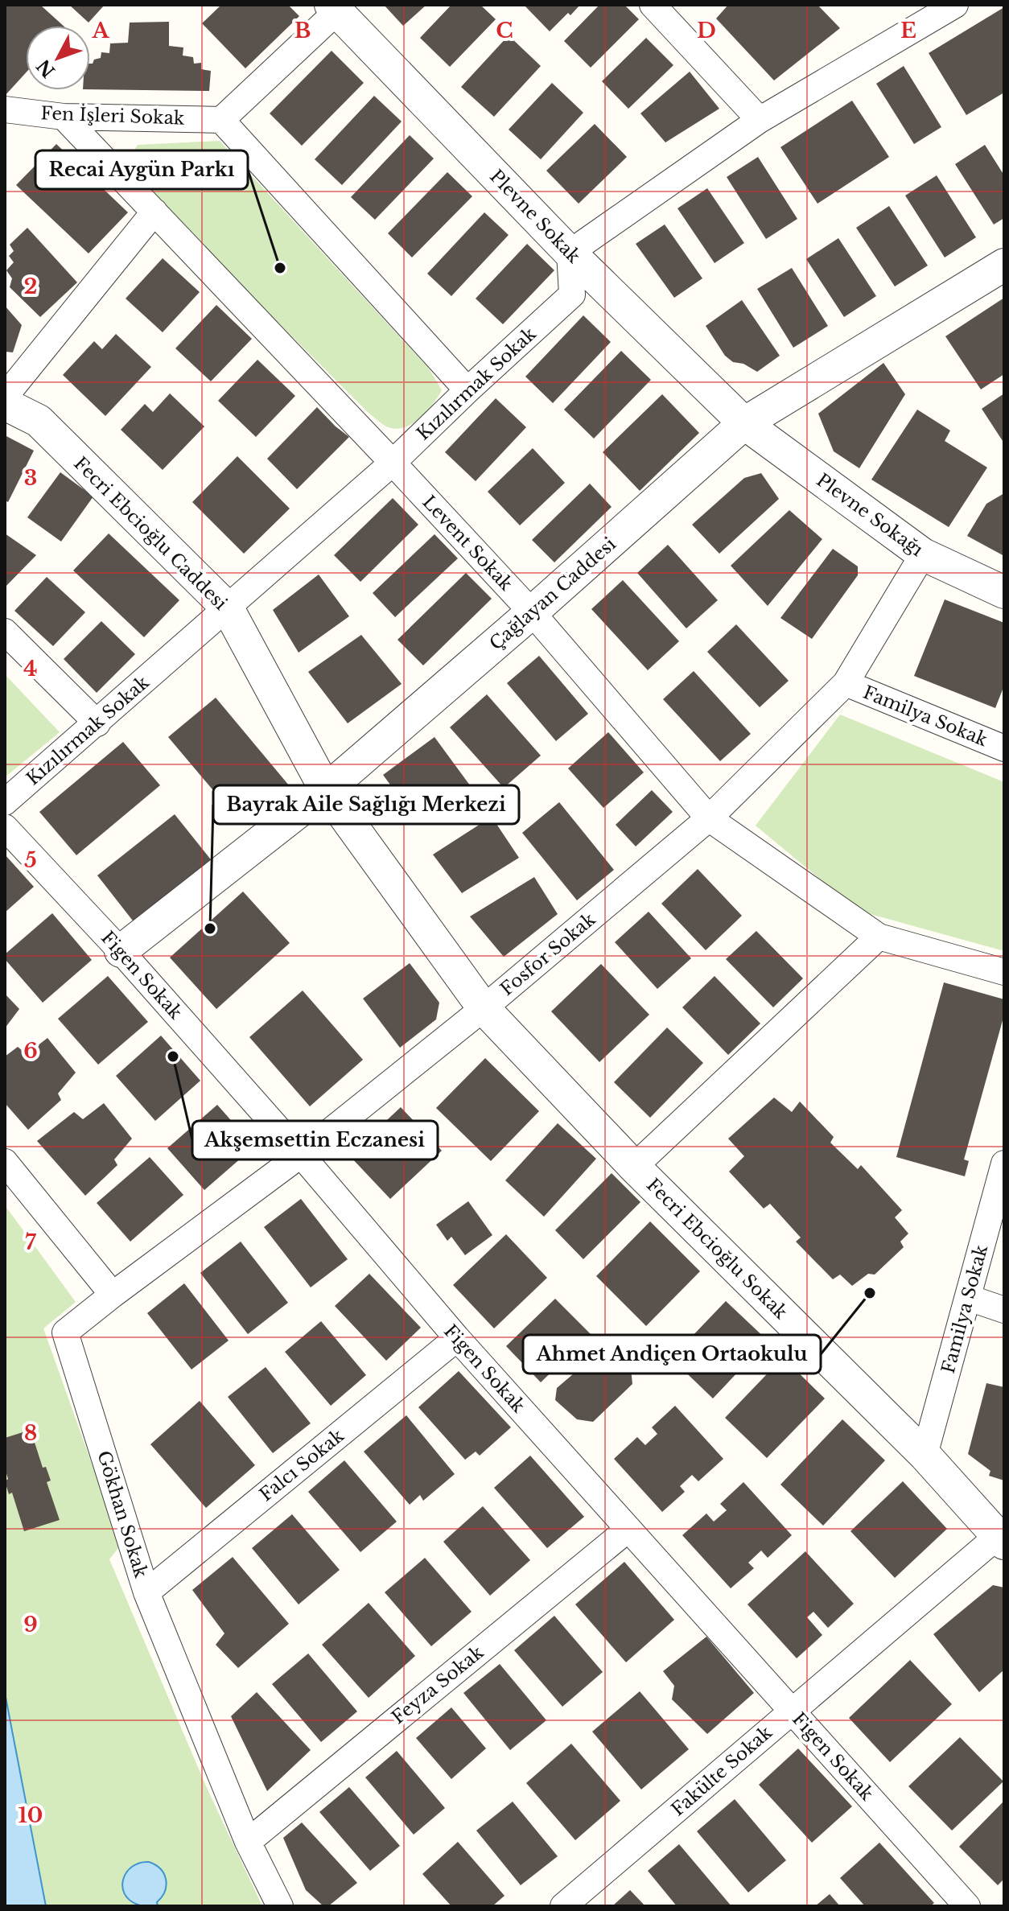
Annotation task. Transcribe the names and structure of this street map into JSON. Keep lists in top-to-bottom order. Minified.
{"streets":{"street":["Fen İşleri Sokak","Plevne Sokak","Kızılırmak Sokak","Plevne Sokağı","Fecri Ebcioğlu Caddesi","Levent Sokak","Çağlayan Caddesi","Familya Sokak","Fosfor Sokak","Figen Sokak","Fecri Ebcioğlu Sokak","Falcı Sokak","Gökhan Sokak","Feyza Sokak","Fakülte Sokak"]},"crossings":[["Fen İşleri Sokak","Levent Sokak"],["Plevne Sokak","Kızılırmak Sokak"],["Plevne Sokak","Plevne Sokağı"],["Plevne Sokak","Çağlayan Caddesi"],["Kızılırmak Sokak","Fecri Ebcioğlu Caddesi"],["Kızılırmak Sokak","Levent Sokak"],["Plevne Sokağı","Çağlayan Caddesi"],["Plevne Sokağı","Fosfor Sokak"],["Fecri Ebcioğlu Caddesi","Çağlayan Caddesi"],["Fecri Ebcioğlu Caddesi","Fosfor Sokak"],["Fecri Ebcioğlu Caddesi","Fecri Ebcioğlu Sokak"],["Levent Sokak","Çağlayan Caddesi"],["Levent Sokak","Fosfor Sokak"],["Çağlayan Caddesi","Figen Sokak"],["Familya Sokak","Fosfor Sokak"],["Familya Sokak","Fecri Ebcioğlu Sokak"],["Fosfor Sokak","Figen Sokak"],["Fosfor Sokak","Fecri Ebcioğlu Sokak"],["Fosfor Sokak","Gökhan Sokak"],["Figen Sokak","Falcı Sokak"],["Figen Sokak","Feyza Sokak"],["Figen Sokak","Fakülte Sokak"],["Fecri Ebcioğlu Sokak","Fakülte Sokak"],["Falcı Sokak","Gökhan Sokak"],["Gökhan Sokak","Feyza Sokak"]],"places":["Recai Aygün Parkı","Bayrak Aile Sağlığı Merkezi","Akşemsettin Eczanesi","Ahmet Andiçen Ortaokulu"],"north":"bottom left","grid":{"columns":["A","B","C","D","E"],"rows":["2","3","4","5","6","7","8","9","10"]}}
